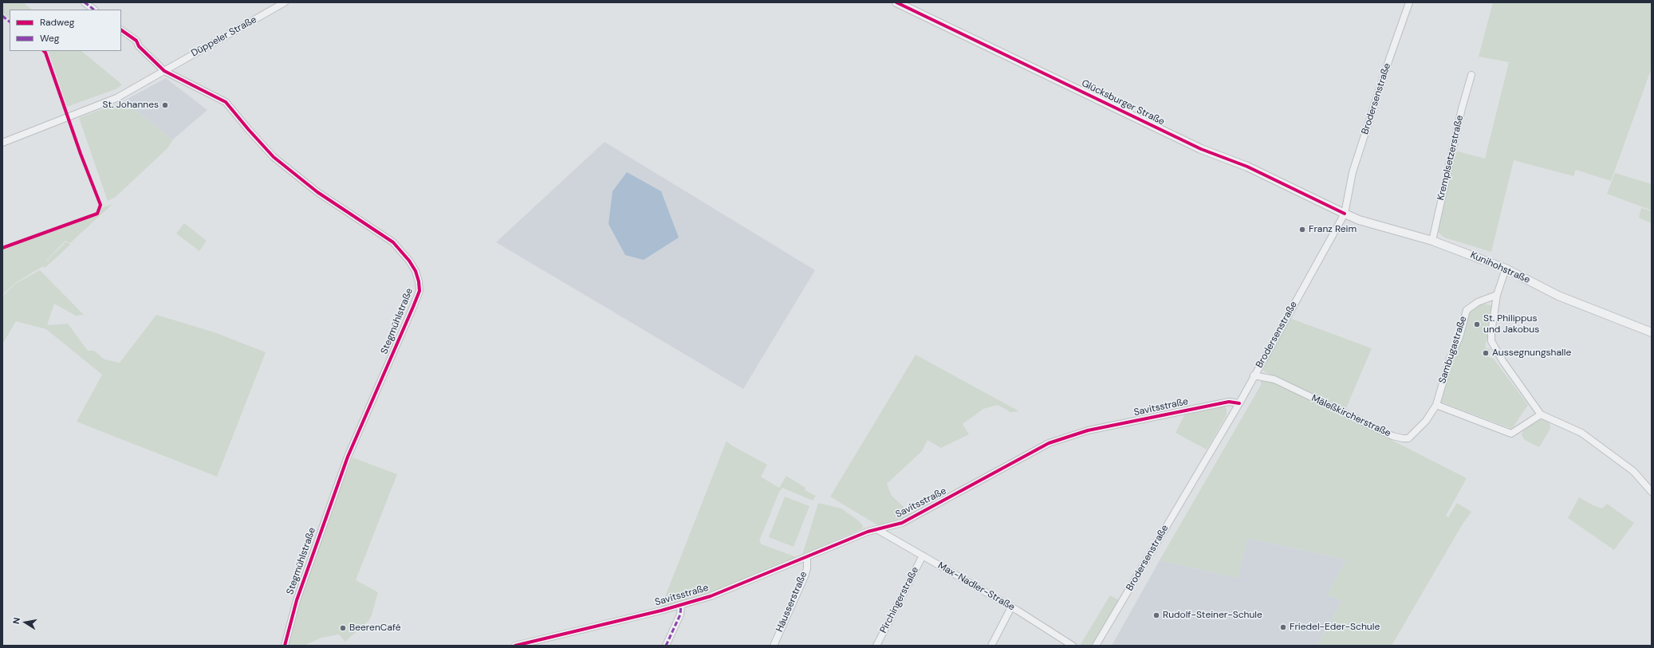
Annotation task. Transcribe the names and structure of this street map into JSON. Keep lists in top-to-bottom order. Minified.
{"streets":{"street":["Düppeler Straße","Brodersenstraße","Glücksburger Straße","Kremplsetzerstraße","Kunihohstraße","Stegmühlstraße","Sambugastraße","Savitsstraße","Mäleßkircherstraße","Max-Nadler-Straße","Pirchingerstraße","Häusserstraße"]},"crossings":[["Düppeler Straße","Stegmühlstraße"],["Brodersenstraße","Glücksburger Straße"],["Brodersenstraße","Kunihohstraße"],["Brodersenstraße","Savitsstraße"],["Brodersenstraße","Mäleßkircherstraße"],["Glücksburger Straße","Kunihohstraße"],["Kremplsetzerstraße","Kunihohstraße"],["Sambugastraße","Mäleßkircherstraße"],["Savitsstraße","Max-Nadler-Straße"],["Savitsstraße","Häusserstraße"],["Max-Nadler-Straße","Pirchingerstraße"]],"places":["St. Johannes","Franz Reim","St. Philippus und Jakobus","Aussegnungshalle","Rudolf-Steiner-Schule","Friedel-Eder-Schule","BeerenCafé"],"legend":["Radweg","Weg"],"north":"left"}
